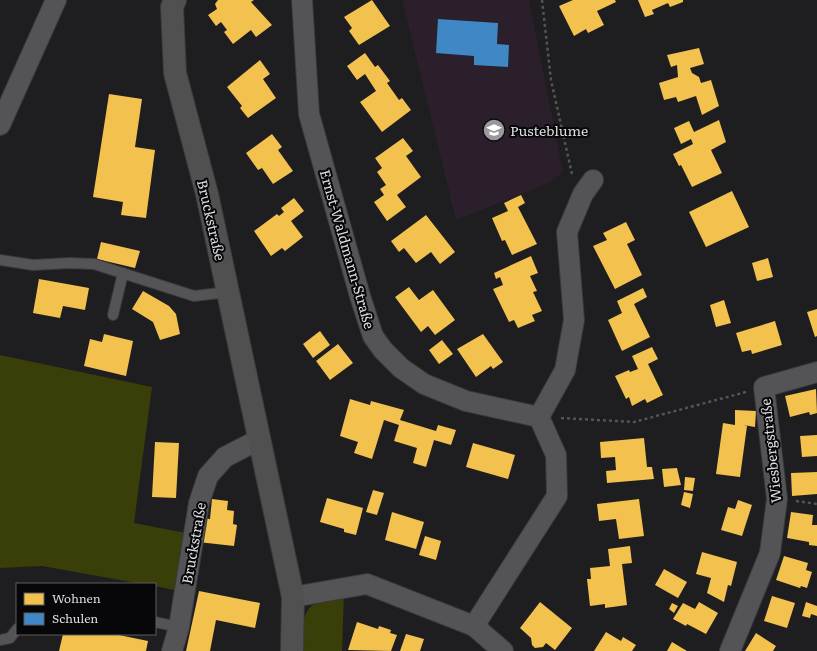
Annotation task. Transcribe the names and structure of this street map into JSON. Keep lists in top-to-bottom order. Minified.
{"streets":{"street":["Bruckstraße","Ernst-Waldmann-Straße","Wiesbergstraße"]},"places":{"school or university":["Pusteblume"]},"legend":["Wohnen","Schulen"]}
